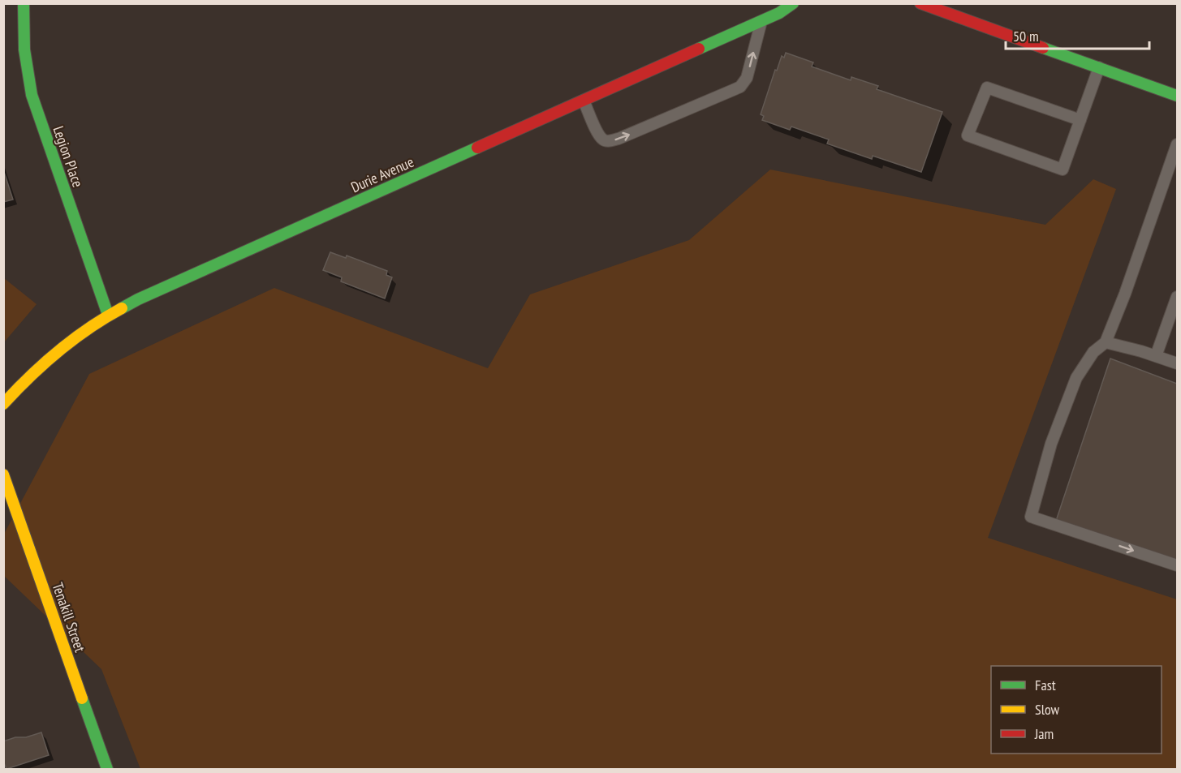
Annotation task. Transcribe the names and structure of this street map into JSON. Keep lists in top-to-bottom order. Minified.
{"streets":{"street":["Legion Place","Durie Avenue","Tenakill Street"]},"crossings":[["Legion Place","Durie Avenue"]],"legend":["Fast","Slow","Jam"],"scale_bar":"50 m"}
